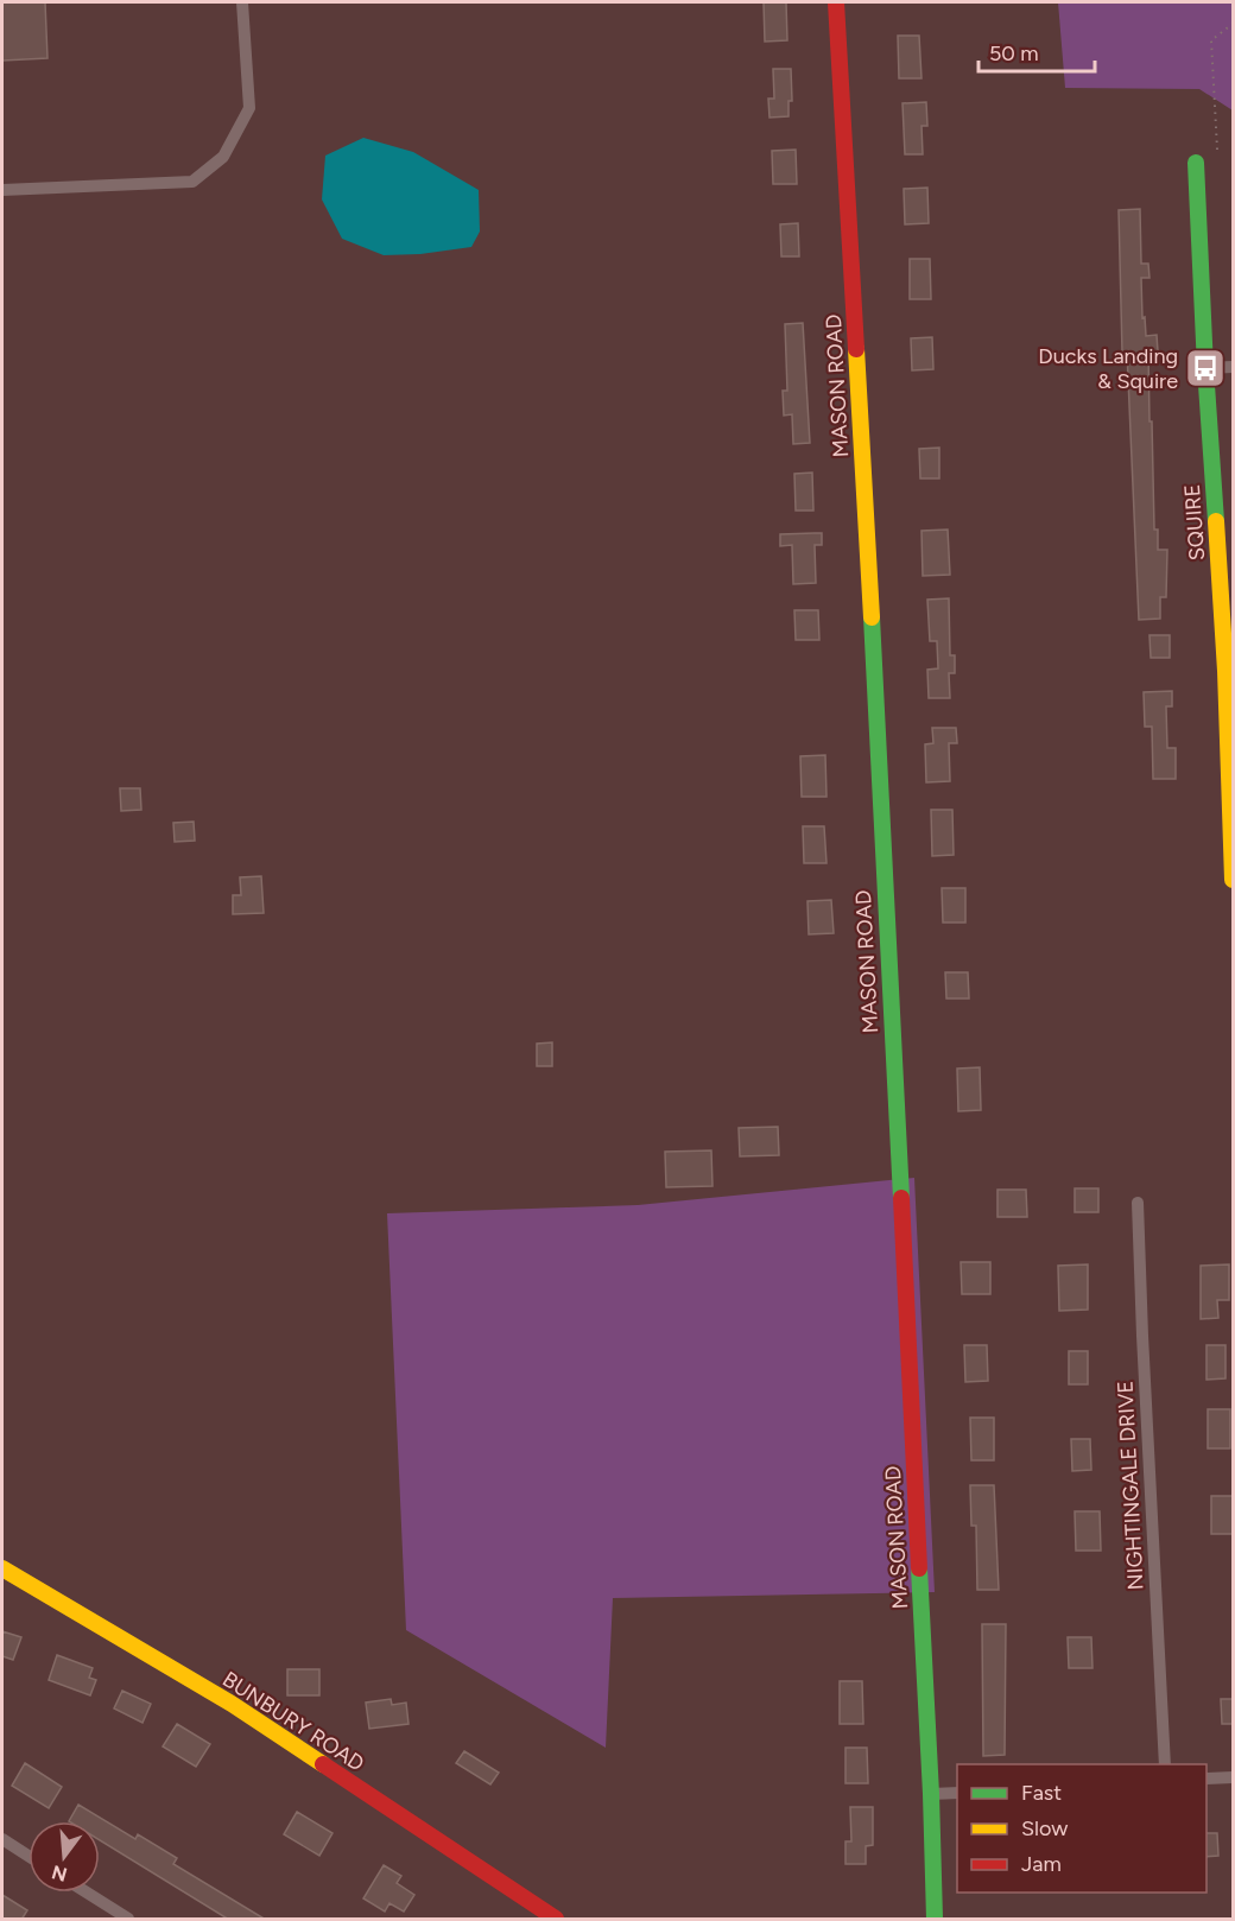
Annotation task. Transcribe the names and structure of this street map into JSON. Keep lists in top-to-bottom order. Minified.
{"streets":{"street":["MASON ROAD","SQUIRE","NIGHTINGALE DRIVE","BUNBURY ROAD"]},"places":{"bus stop":["Ducks Landing & Squire"]},"legend":["Fast","Slow","Jam"],"scale_bar":"50 m","north":"bottom"}
